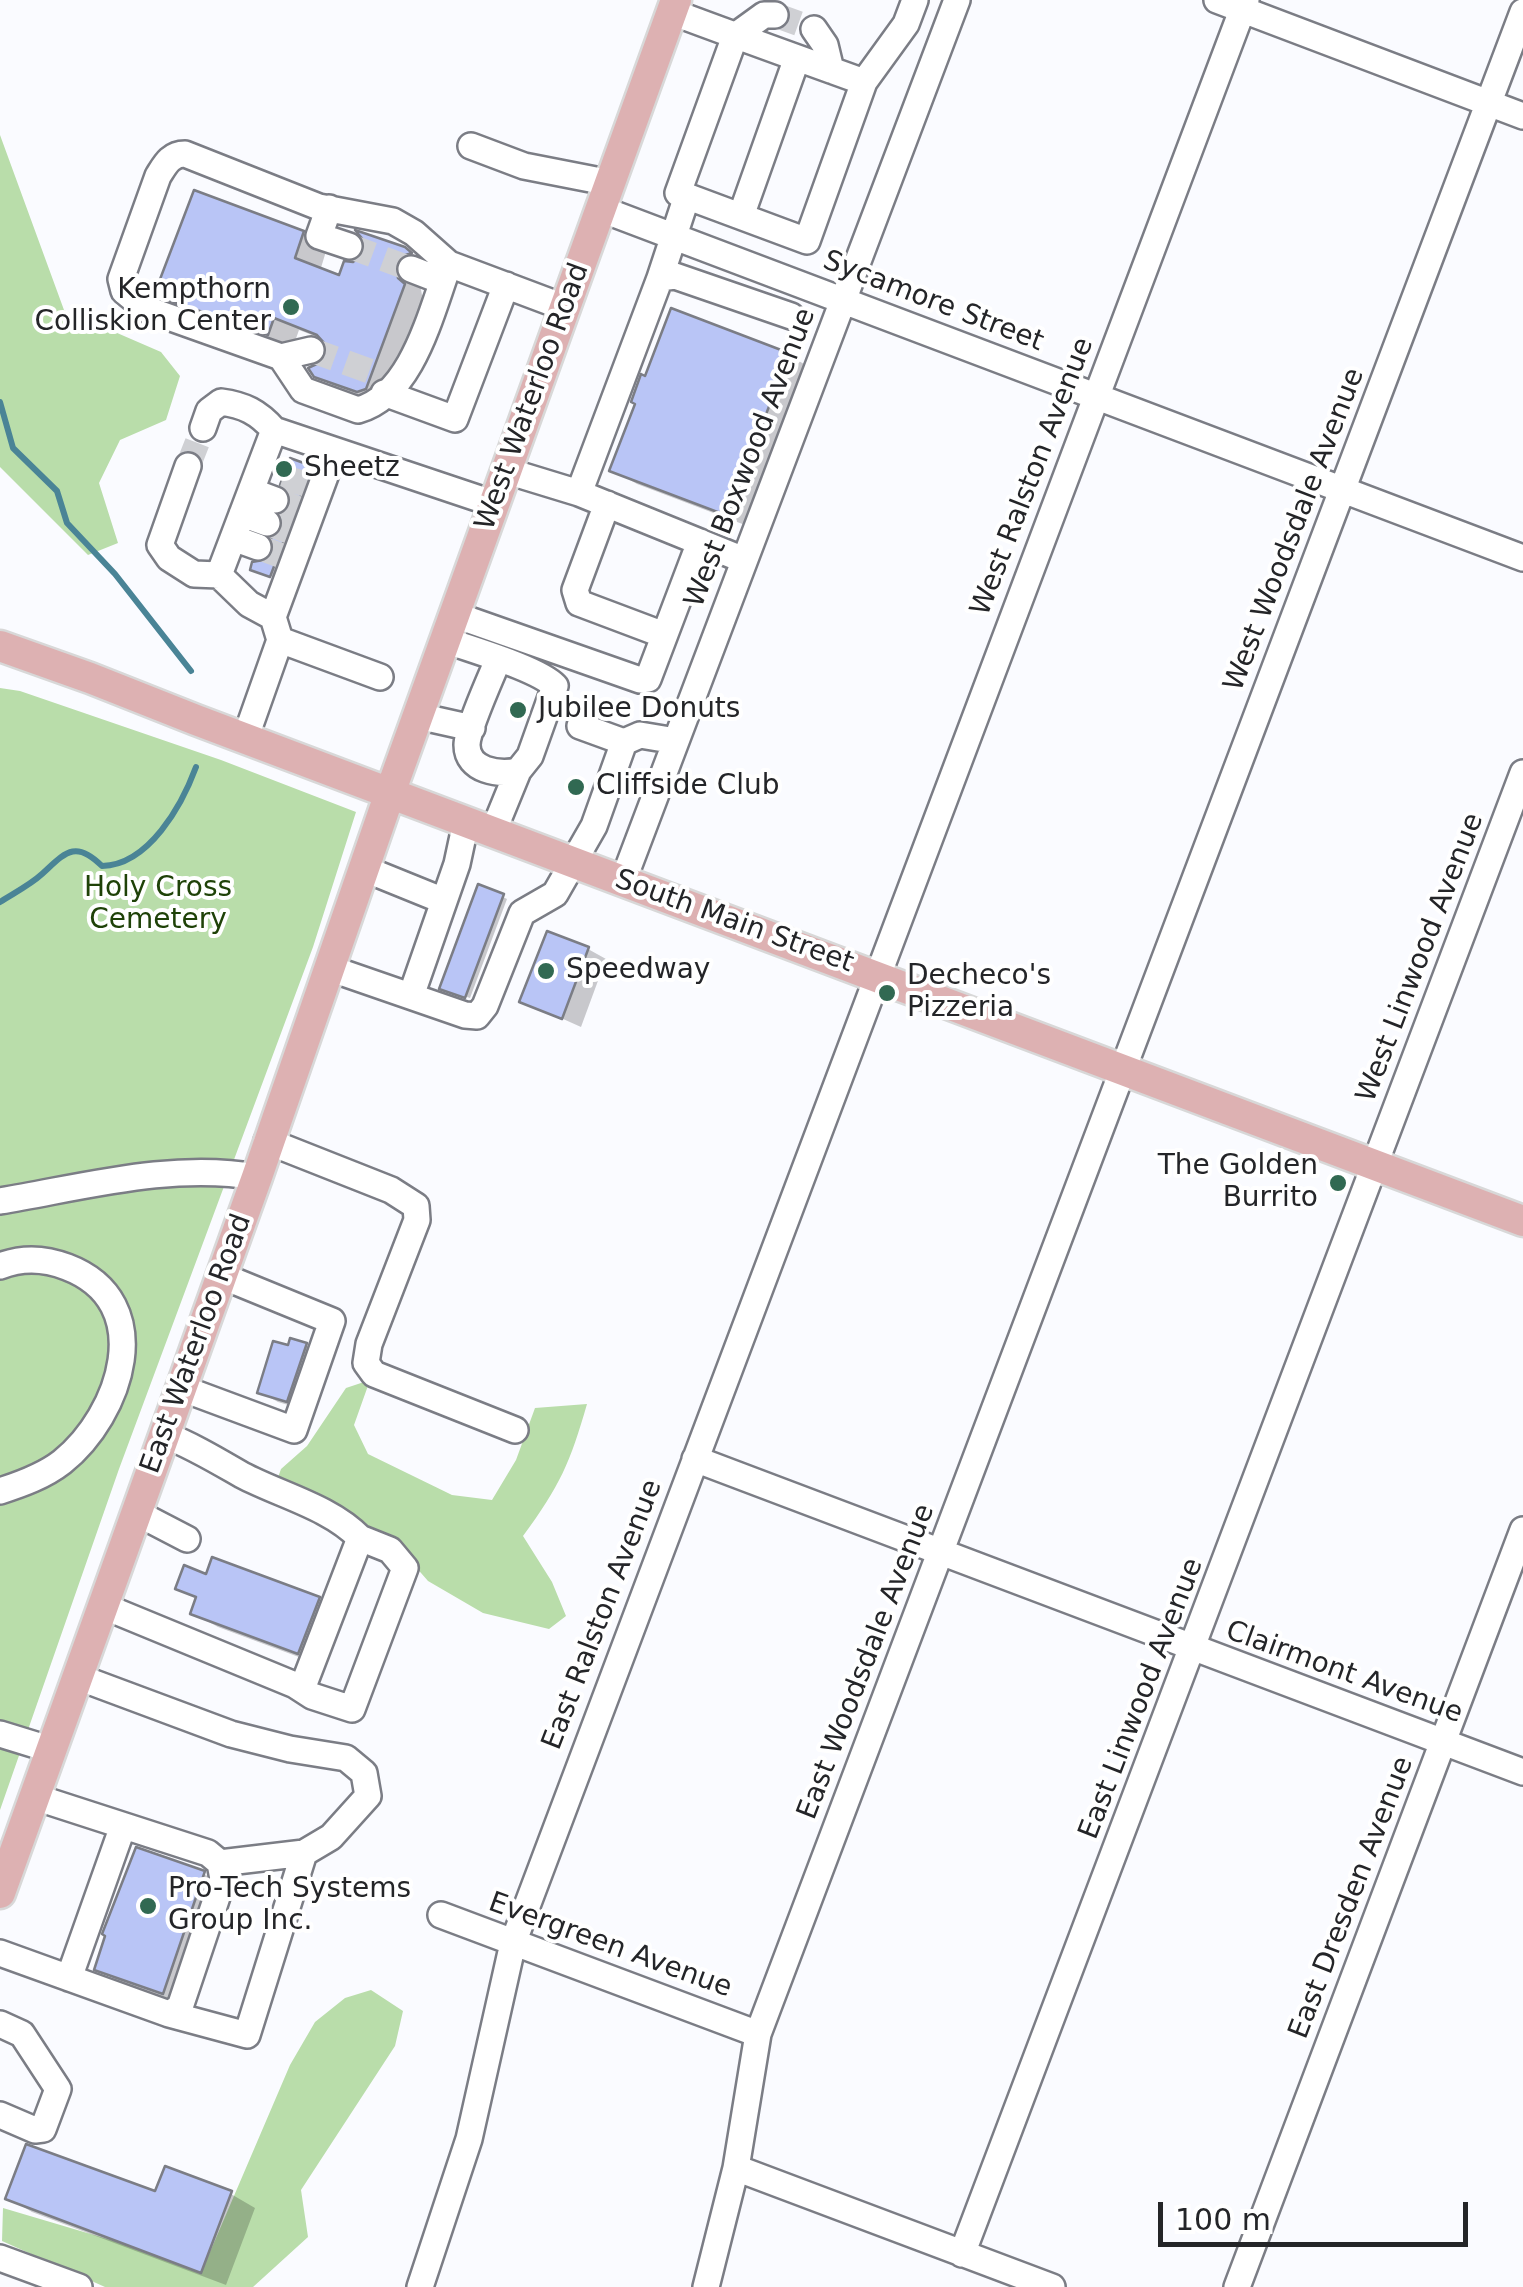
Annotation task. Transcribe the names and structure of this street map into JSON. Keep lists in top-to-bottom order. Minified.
{"streets":{"main road":["West Waterloo Road","South Main Street","East Waterloo Road"],"street":["Sycamore Street","West Boxwood Avenue","West Ralston Avenue","West Woodsdale Avenue","West Linwood Avenue","East Ralston Avenue","East Woodsdale Avenue","Clairmont Avenue","East Linwood Avenue","East Dresden Avenue","Evergreen Avenue"]},"crossings":[["Sycamore Street","West Waterloo Road"],["Sycamore Street","West Boxwood Avenue"],["Sycamore Street","West Ralston Avenue"],["Sycamore Street","West Woodsdale Avenue"],["West Waterloo Road","South Main Street"],["West Waterloo Road","East Waterloo Road"],["West Boxwood Avenue","South Main Street"],["West Ralston Avenue","South Main Street"],["West Ralston Avenue","East Ralston Avenue"],["West Woodsdale Avenue","South Main Street"],["West Woodsdale Avenue","East Woodsdale Avenue"],["South Main Street","West Linwood Avenue"],["South Main Street","East Waterloo Road"],["South Main Street","East Ralston Avenue"],["South Main Street","East Woodsdale Avenue"],["South Main Street","East Linwood Avenue"],["West Linwood Avenue","East Linwood Avenue"],["East Ralston Avenue","Clairmont Avenue"],["East Ralston Avenue","Evergreen Avenue"],["East Woodsdale Avenue","Clairmont Avenue"],["East Woodsdale Avenue","Evergreen Avenue"],["Clairmont Avenue","East Linwood Avenue"],["Clairmont Avenue","East Dresden Avenue"]],"parks":["Holy Cross Cemetery"],"places":["Kempthorn Colliskion Center","Sheetz","Jubilee Donuts","Cliffside Club","Speedway","Decheco's Pizzeria","The Golden Burrito","Pro-Tech Systems Group Inc."],"scale_bar":"100 m"}
